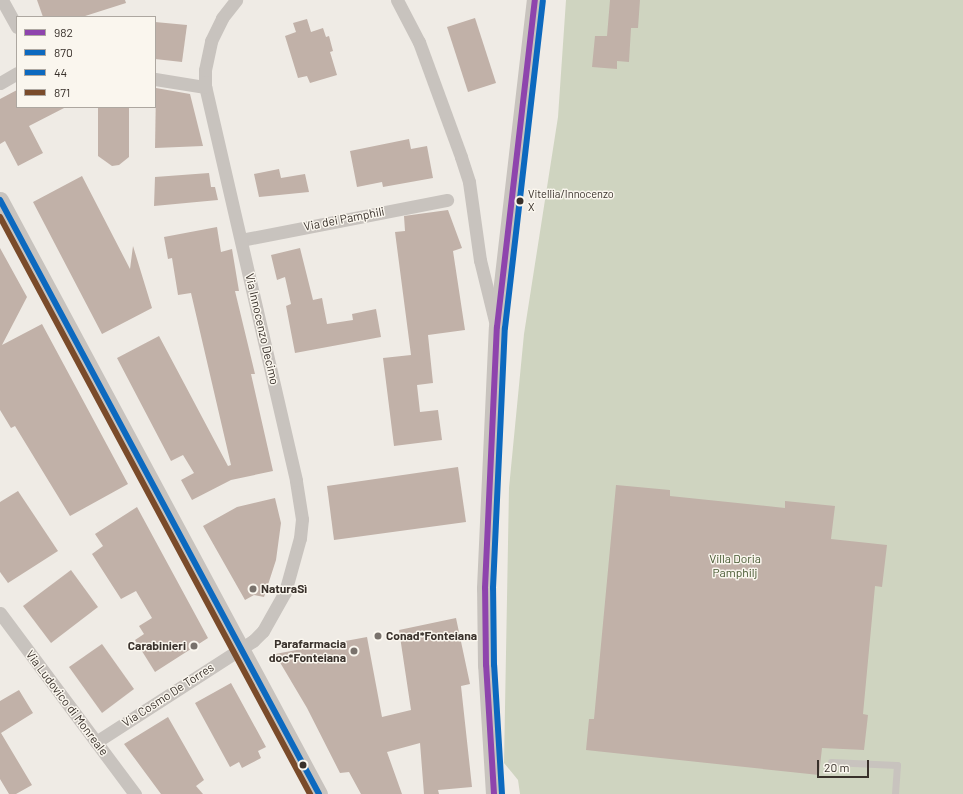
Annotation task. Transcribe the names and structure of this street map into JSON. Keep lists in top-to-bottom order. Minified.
{"streets":{"street":["Via dei Pamphili","Via Innocenzo Decimo","Via Cosmo De Torres","Via Ludovico di Monreale"]},"crossings":[["Via dei Pamphili","Via Innocenzo Decimo"],["Via Innocenzo Decimo","Via Cosmo De Torres"],["Via Cosmo De Torres","Via Ludovico di Monreale"]],"parks":["Villa Doria Pamphilj"],"places":["Vitellia/Innocenzo X","NaturaSì","Conad*Fonteiana","Carabinieri","Parafarmacia doc*Fonteiana"],"lines":["transit line 982","transit line 870","transit line 44","transit line 871"],"legend":["982","870","44","871"],"scale_bar":"20 m"}
